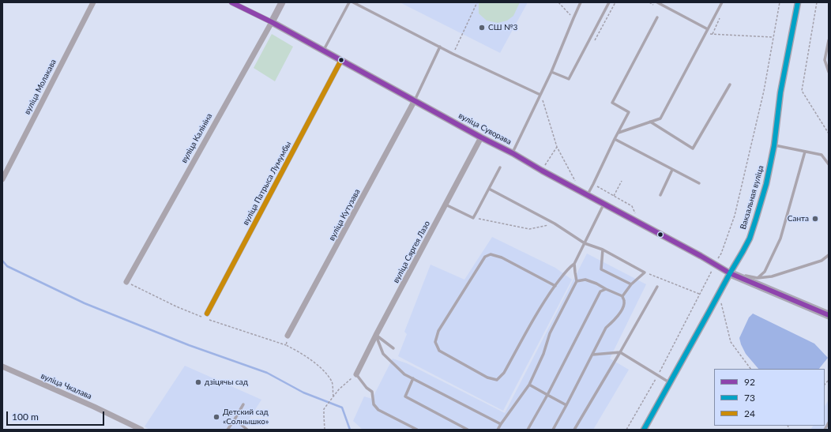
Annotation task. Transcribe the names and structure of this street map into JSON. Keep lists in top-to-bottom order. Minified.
{"streets":{"main road":["вуліца Суворава","вуліца Калініна","Вакзальная вуліца"],"street":["вуліца Молакава","вуліца Патрыса Лумумбы","вуліца Кутузава","вуліца Сяргея Лазо","вуліца Чкалава"]},"crossings":[["вуліца Суворава","вуліца Калініна"],["вуліца Суворава","вуліца Патрыса Лумумбы"],["вуліца Суворава","Вакзальная вуліца"],["вуліца Суворава","вуліца Кутузава"],["вуліца Суворава","вуліца Сяргея Лазо"]],"places":["СШ №3","Санта","дзіцячы сад","Детский сад «Солнышко»"],"lines":["transit line 92","transit line 73","transit line 24"],"legend":["92","73","24"],"scale_bar":"100 m"}
